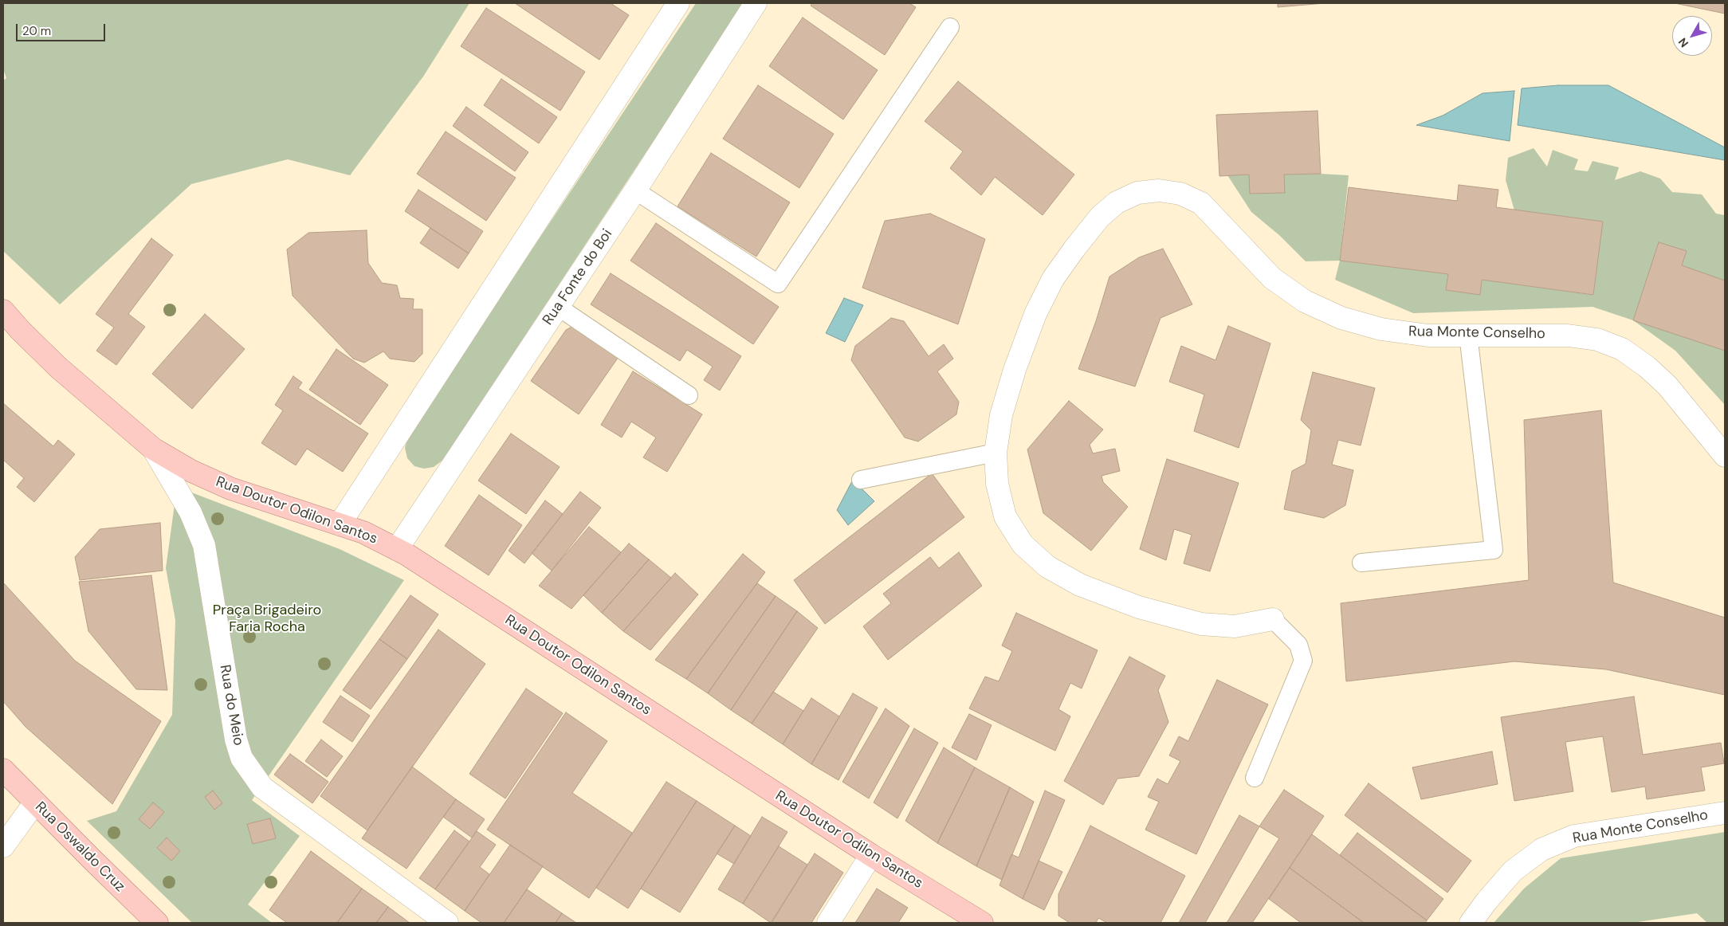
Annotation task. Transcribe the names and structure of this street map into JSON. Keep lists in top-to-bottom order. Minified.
{"streets":{"main road":["Rua Doutor Odilon Santos","Rua Oswaldo Cruz"],"street":["Rua Fonte do Boi","Rua Monte Conselho","Rua do Meio"]},"crossings":[["Rua Fonte do Boi","Rua Doutor Odilon Santos"],["Rua Doutor Odilon Santos","Rua do Meio"]],"parks":["Praça Brigadeiro Faria Rocha"],"scale_bar":"20 m","north":"bottom left"}
